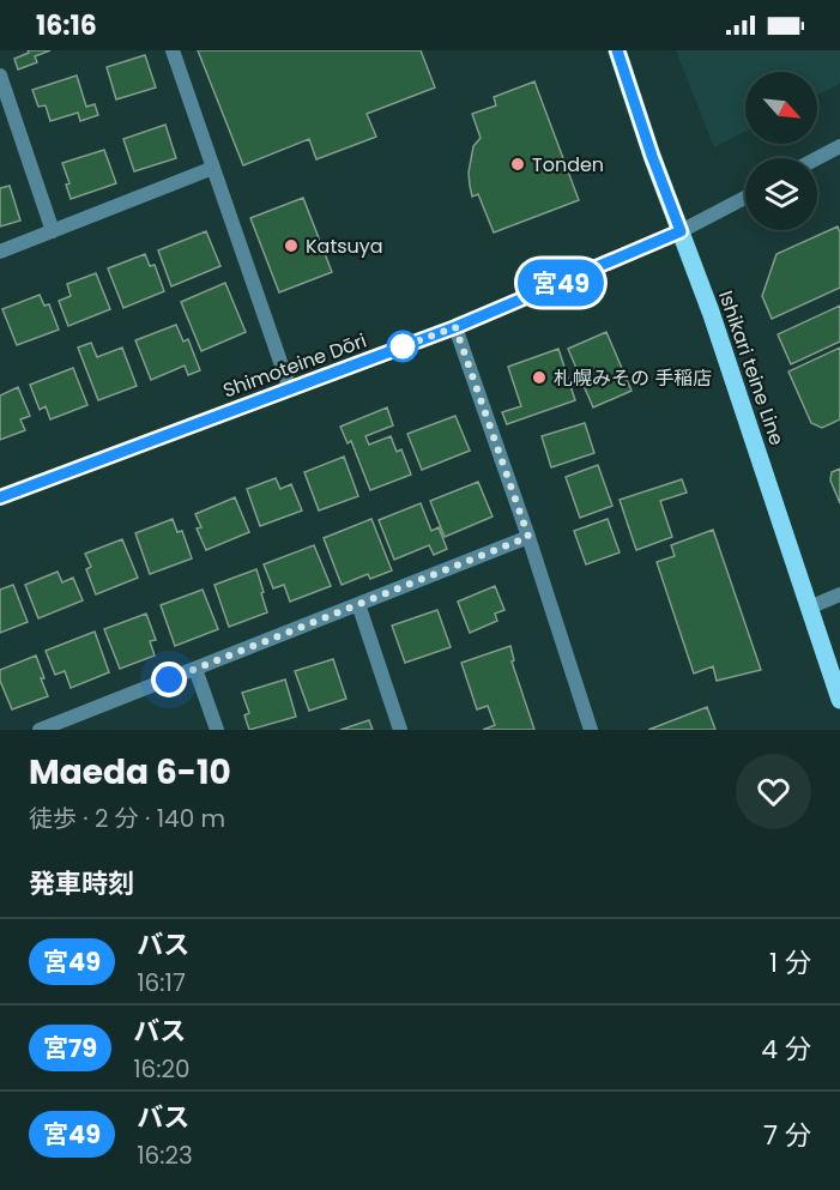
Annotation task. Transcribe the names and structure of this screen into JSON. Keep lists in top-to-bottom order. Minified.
{"streets":{"main road":["Shimoteine Dōri","Ishikari teine Line"]},"crossings":[["Shimoteine Dōri","Ishikari teine Line"]],"places":["Tonden","Katsuya","札幌みその 手稲店"],"lines":["bus line 宮49"],"north":"bottom right","page":{"status":"16:16","on_map":"宮49","heading":[["Maeda 6-10","徒歩 · 2 分 · 140 m"],"発車時刻"],"list":[{"mark":"宮49","name":"バス","note":"16:17","value":"1 分"},{"mark":"宮79","name":"バス","note":"16:20","value":"4 分"},{"mark":"宮49","name":"バス","note":"16:23","value":"7 分"}]}}
